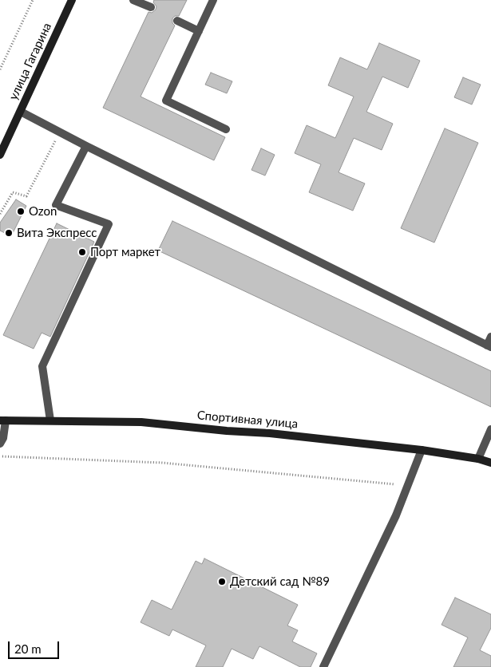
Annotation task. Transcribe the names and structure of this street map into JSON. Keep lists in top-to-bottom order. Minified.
{"streets":{"street":["улица Гагарина","Спортивная улица"]},"places":["Ozon","Вита Экспресс","Порт маркет","Детский сад №89"],"scale_bar":"20 m"}
